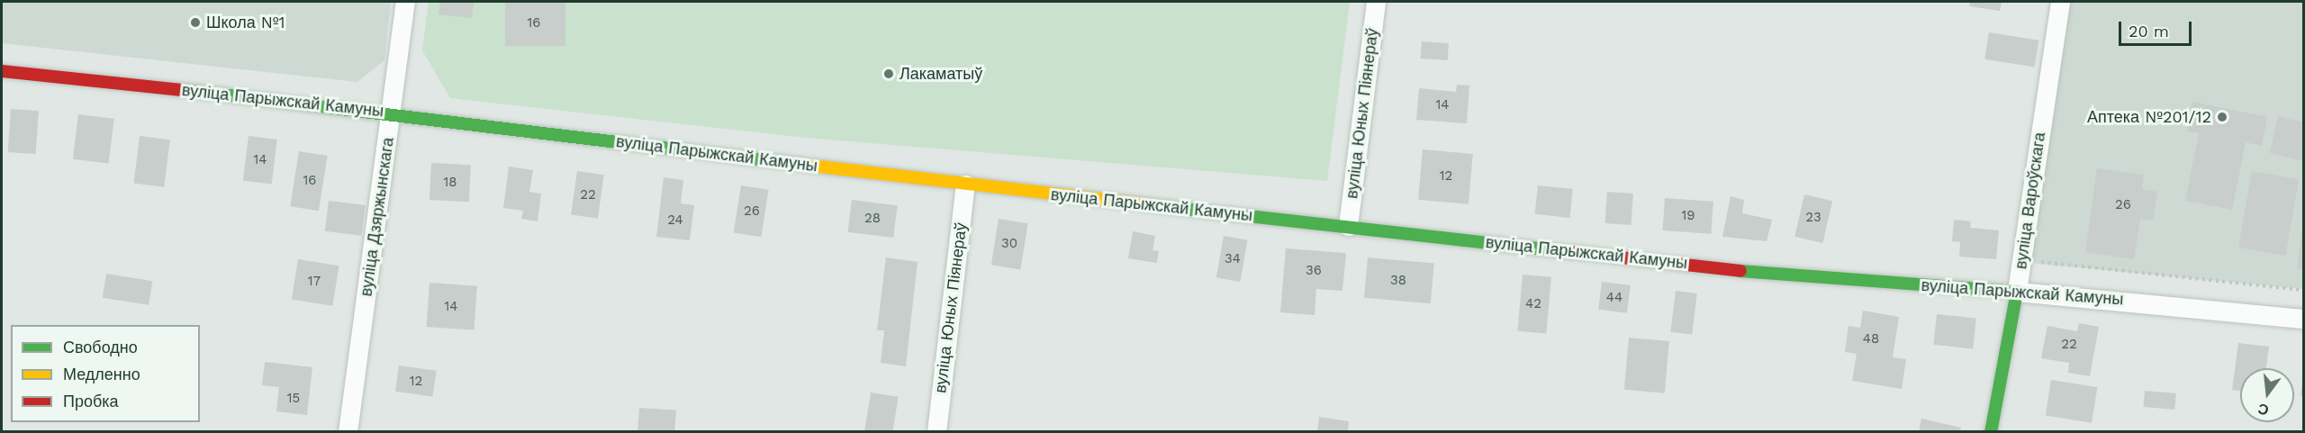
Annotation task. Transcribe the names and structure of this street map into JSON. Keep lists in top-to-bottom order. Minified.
{"streets":{"street":["вуліца Парыжскай Камуны","вуліца Юных Піянераў","вуліца Вароўскага","вуліца Дзяржынскага"]},"crossings":[["вуліца Парыжскай Камуны","вуліца Юных Піянераў"],["вуліца Парыжскай Камуны","вуліца Вароўскага"],["вуліца Парыжскай Камуны","вуліца Дзяржынскага"]],"places":["Школа №1","Лакаматыў","Аптека №201/12"],"house_numbers":["16","14","14","12","16","18","22","26","26","19","23","28","24","30","34","36","38","17","44","42","14","48","22","12","15"],"legend":["Свободно","Медленно","Пробка"],"scale_bar":"20 m","north":"bottom"}
